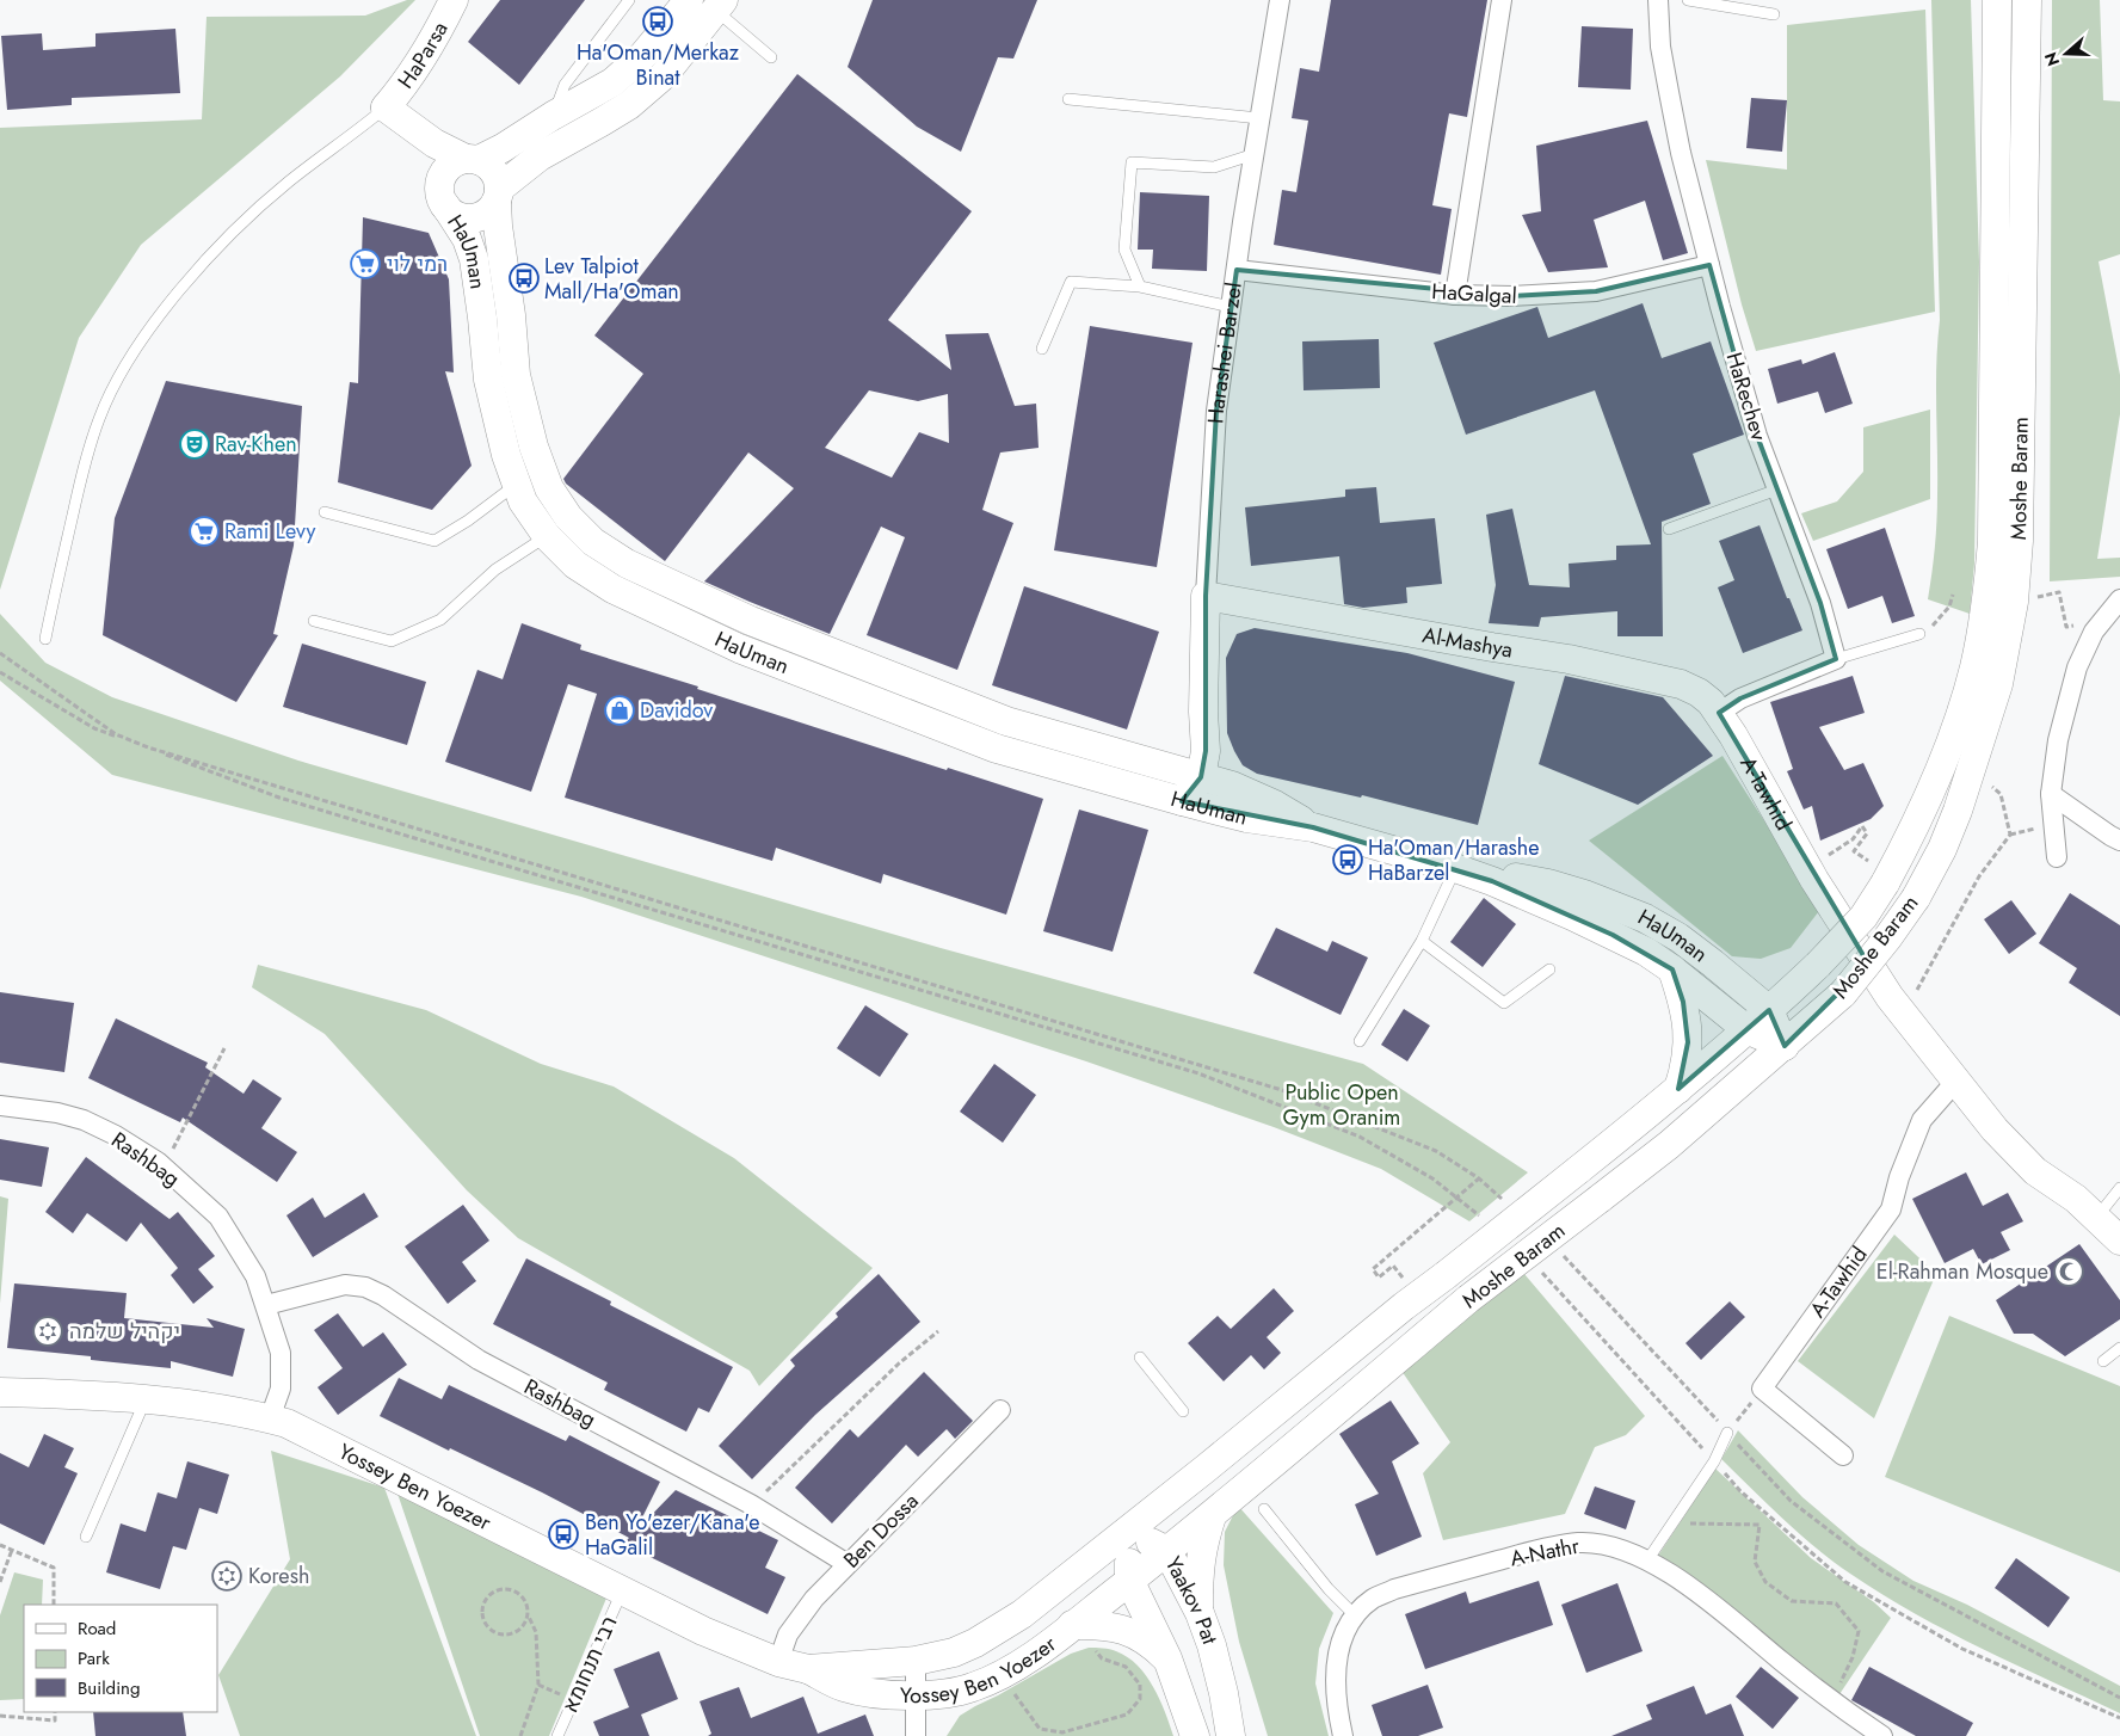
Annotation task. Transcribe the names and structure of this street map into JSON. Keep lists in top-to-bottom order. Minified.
{"streets":{"street":["HaParsa","HaUman","HaGalgal","Harashei Barzel","HaRechev","Moshe Baram","Al-Mashya","A-Tawhid","Rashbag","Yossey Ben Yoezer","Ben Dossa","A-Nathr","Yaakov Pat"],"lane":["רבי תנחומא"]},"crossings":[["HaParsa","HaUman"],["HaUman","Harashei Barzel"],["HaUman","Moshe Baram"],["HaGalgal","Harashei Barzel"],["HaGalgal","HaRechev"],["Harashei Barzel","Al-Mashya"],["Moshe Baram","Yossey Ben Yoezer"],["Moshe Baram","Yaakov Pat"],["Al-Mashya","A-Tawhid"],["Rashbag","Yossey Ben Yoezer"],["Rashbag","Ben Dossa"],["Yossey Ben Yoezer","Ben Dossa"],["Yossey Ben Yoezer","Yaakov Pat"],["Yossey Ben Yoezer","רבי תנחומא"]],"parks":["Public Open Gym Oranim"],"places":{"bus stop":["Ha'Oman/Merkaz Binat","Lev Talpiot Mall/Ha'Oman","Ha'Oman/Harashe HaBarzel","Ben Yo'ezer/Kana'e HaGalil"],"supermarket":["רמי לוי","Rami Levy"],"theatre":["Rav-Khen"],"shop":["Davidov"],"mosque":["El-Rahman Mosque"],"synagogue":["יקהיל שלמה","Koresh"]},"legend":["Road","Park","Building"],"north":"left"}
